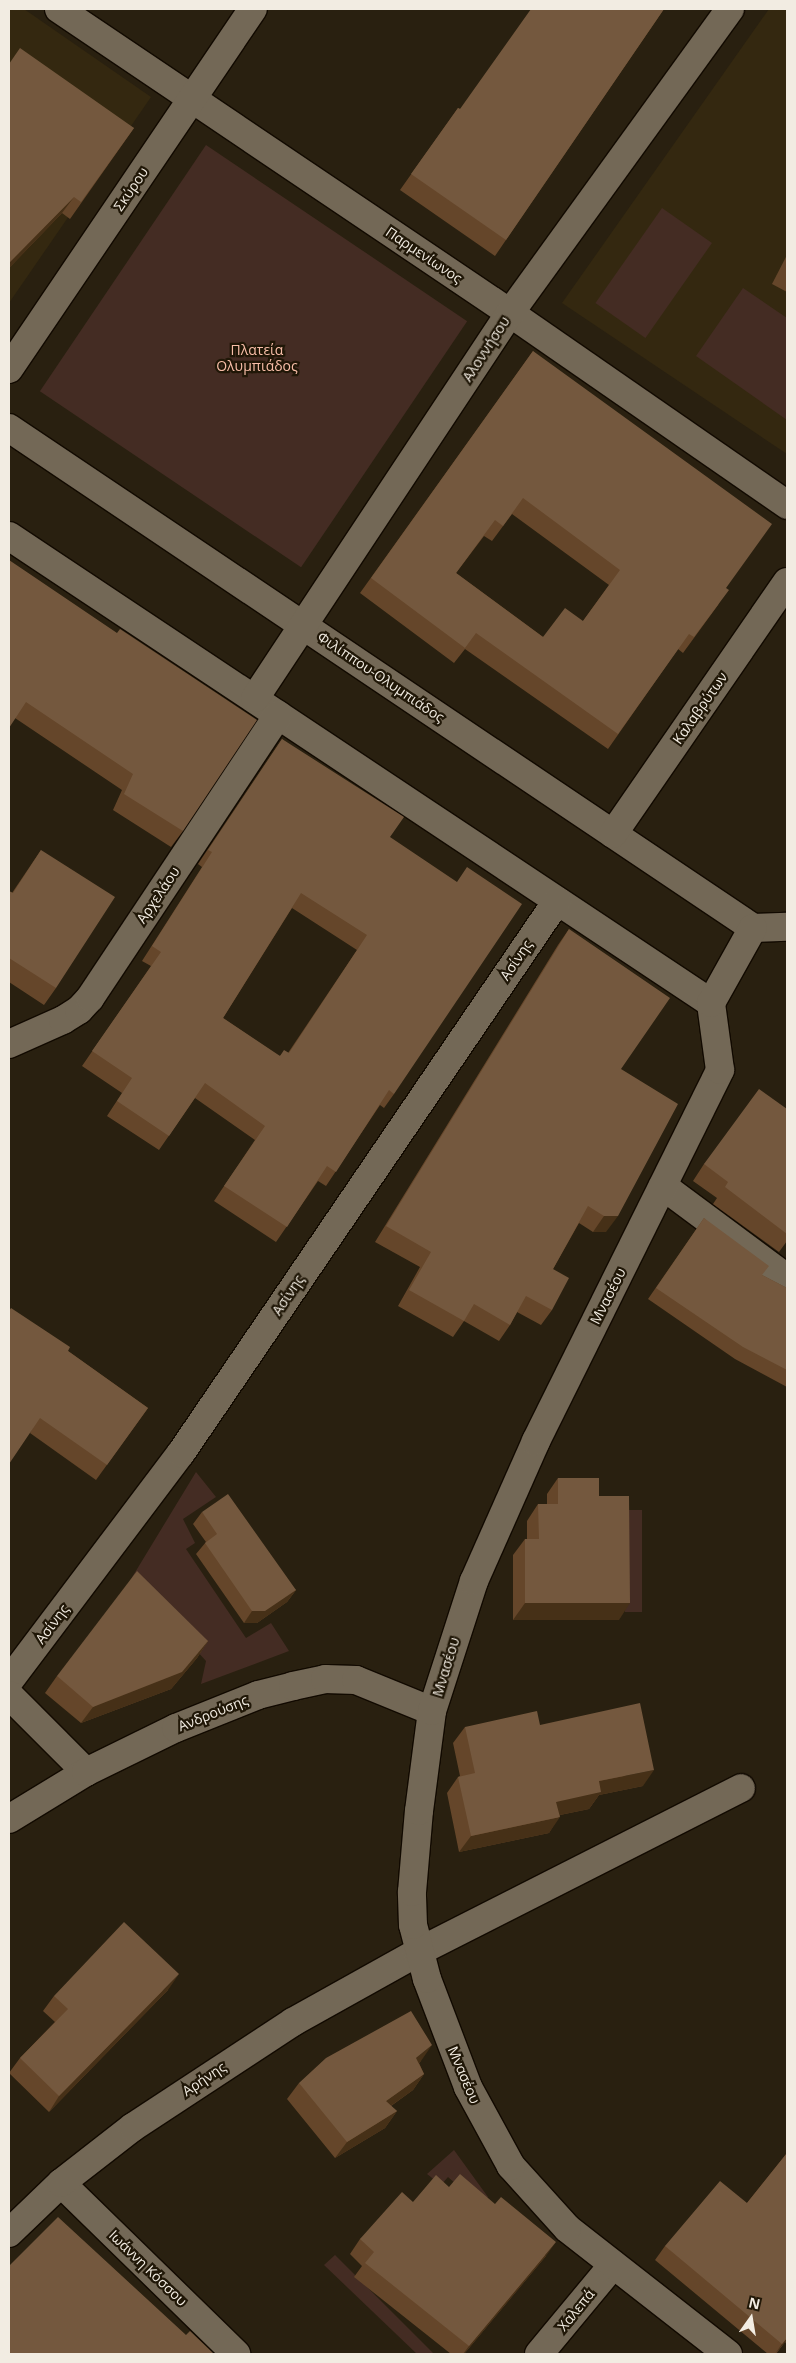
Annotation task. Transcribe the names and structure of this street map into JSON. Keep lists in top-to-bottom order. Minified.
{"streets":{"street":["Σκύρου","Παρμενίωνος","Αλοννήσου","Φιλίππου-Ολυμπιάδος","Καλαβρύτων","Αρχελάου","Ασίνης","Μνασέου","Ανδρούσης","Αρήνης","Ιωάννη Κόσσου","Χαλεπά"]},"crossings":[["Σκύρου","Παρμενίωνος"],["Παρμενίωνος","Αλοννήσου"],["Αλοννήσου","Φιλίππου-Ολυμπιάδος"],["Φιλίππου-Ολυμπιάδος","Καλαβρύτων"],["Μνασέου","Ανδρούσης"],["Μνασέου","Αρήνης"],["Μνασέου","Χαλεπά"],["Αρήνης","Ιωάννη Κόσσου"]],"parks":["Πλατεία Ολυμπιάδος"],"north":"top"}
